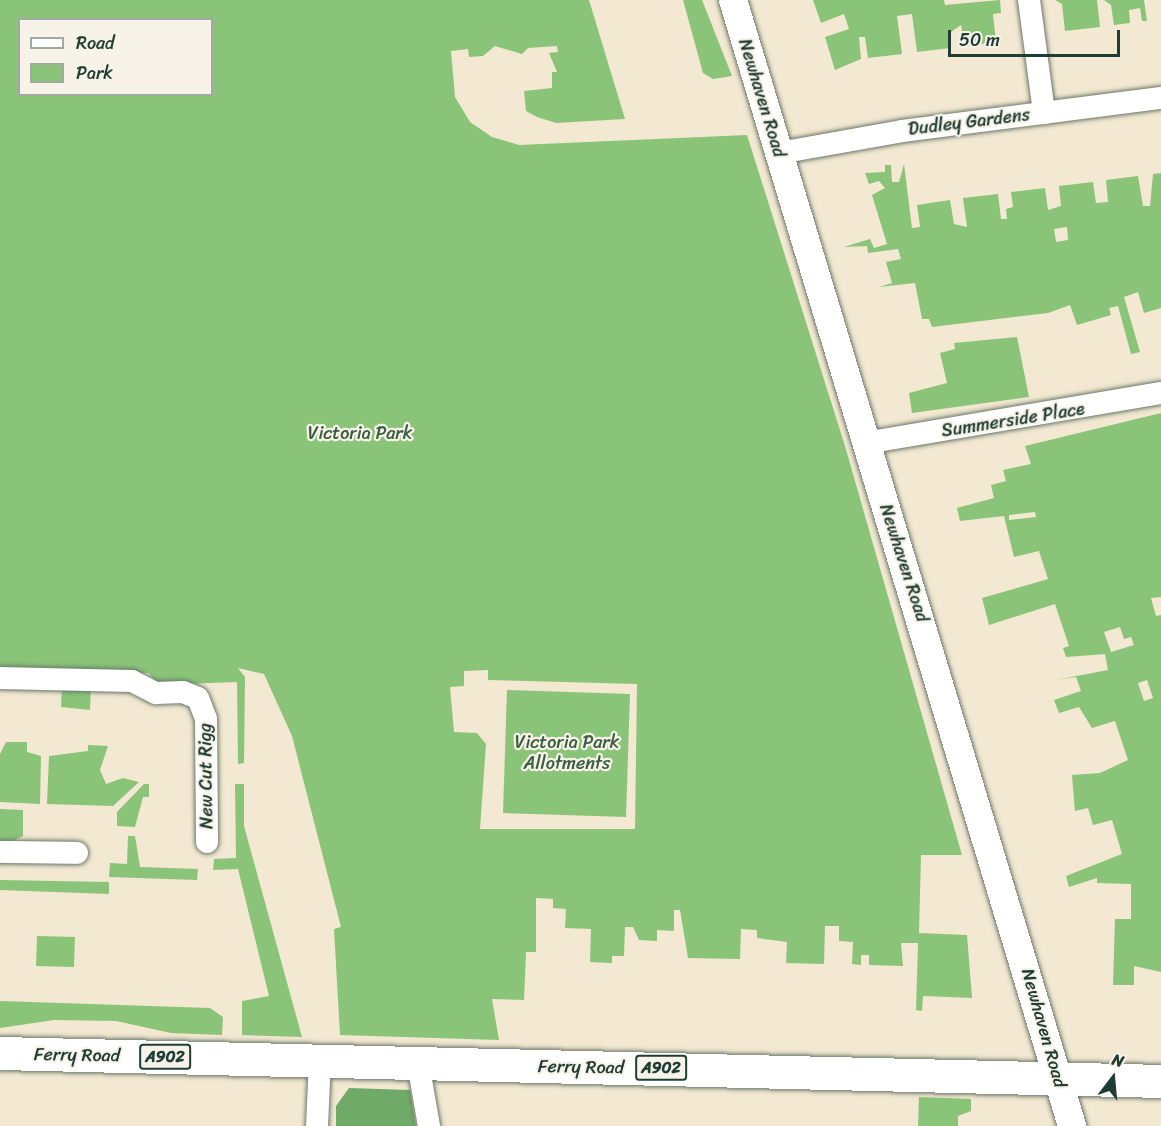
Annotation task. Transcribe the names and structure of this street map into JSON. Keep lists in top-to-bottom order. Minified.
{"streets":{"main road":["Ferry Road","A902"],"street":["Newhaven Road","Dudley Gardens","Summerside Place","New Cut Rigg"]},"crossings":[["Newhaven Road","Dudley Gardens"],["Newhaven Road","Summerside Place"],["Newhaven Road","Ferry Road"]],"parks":["Victoria Park","Victoria Park Allotments"],"legend":["Road","Park"],"scale_bar":"50 m","north":"top"}
